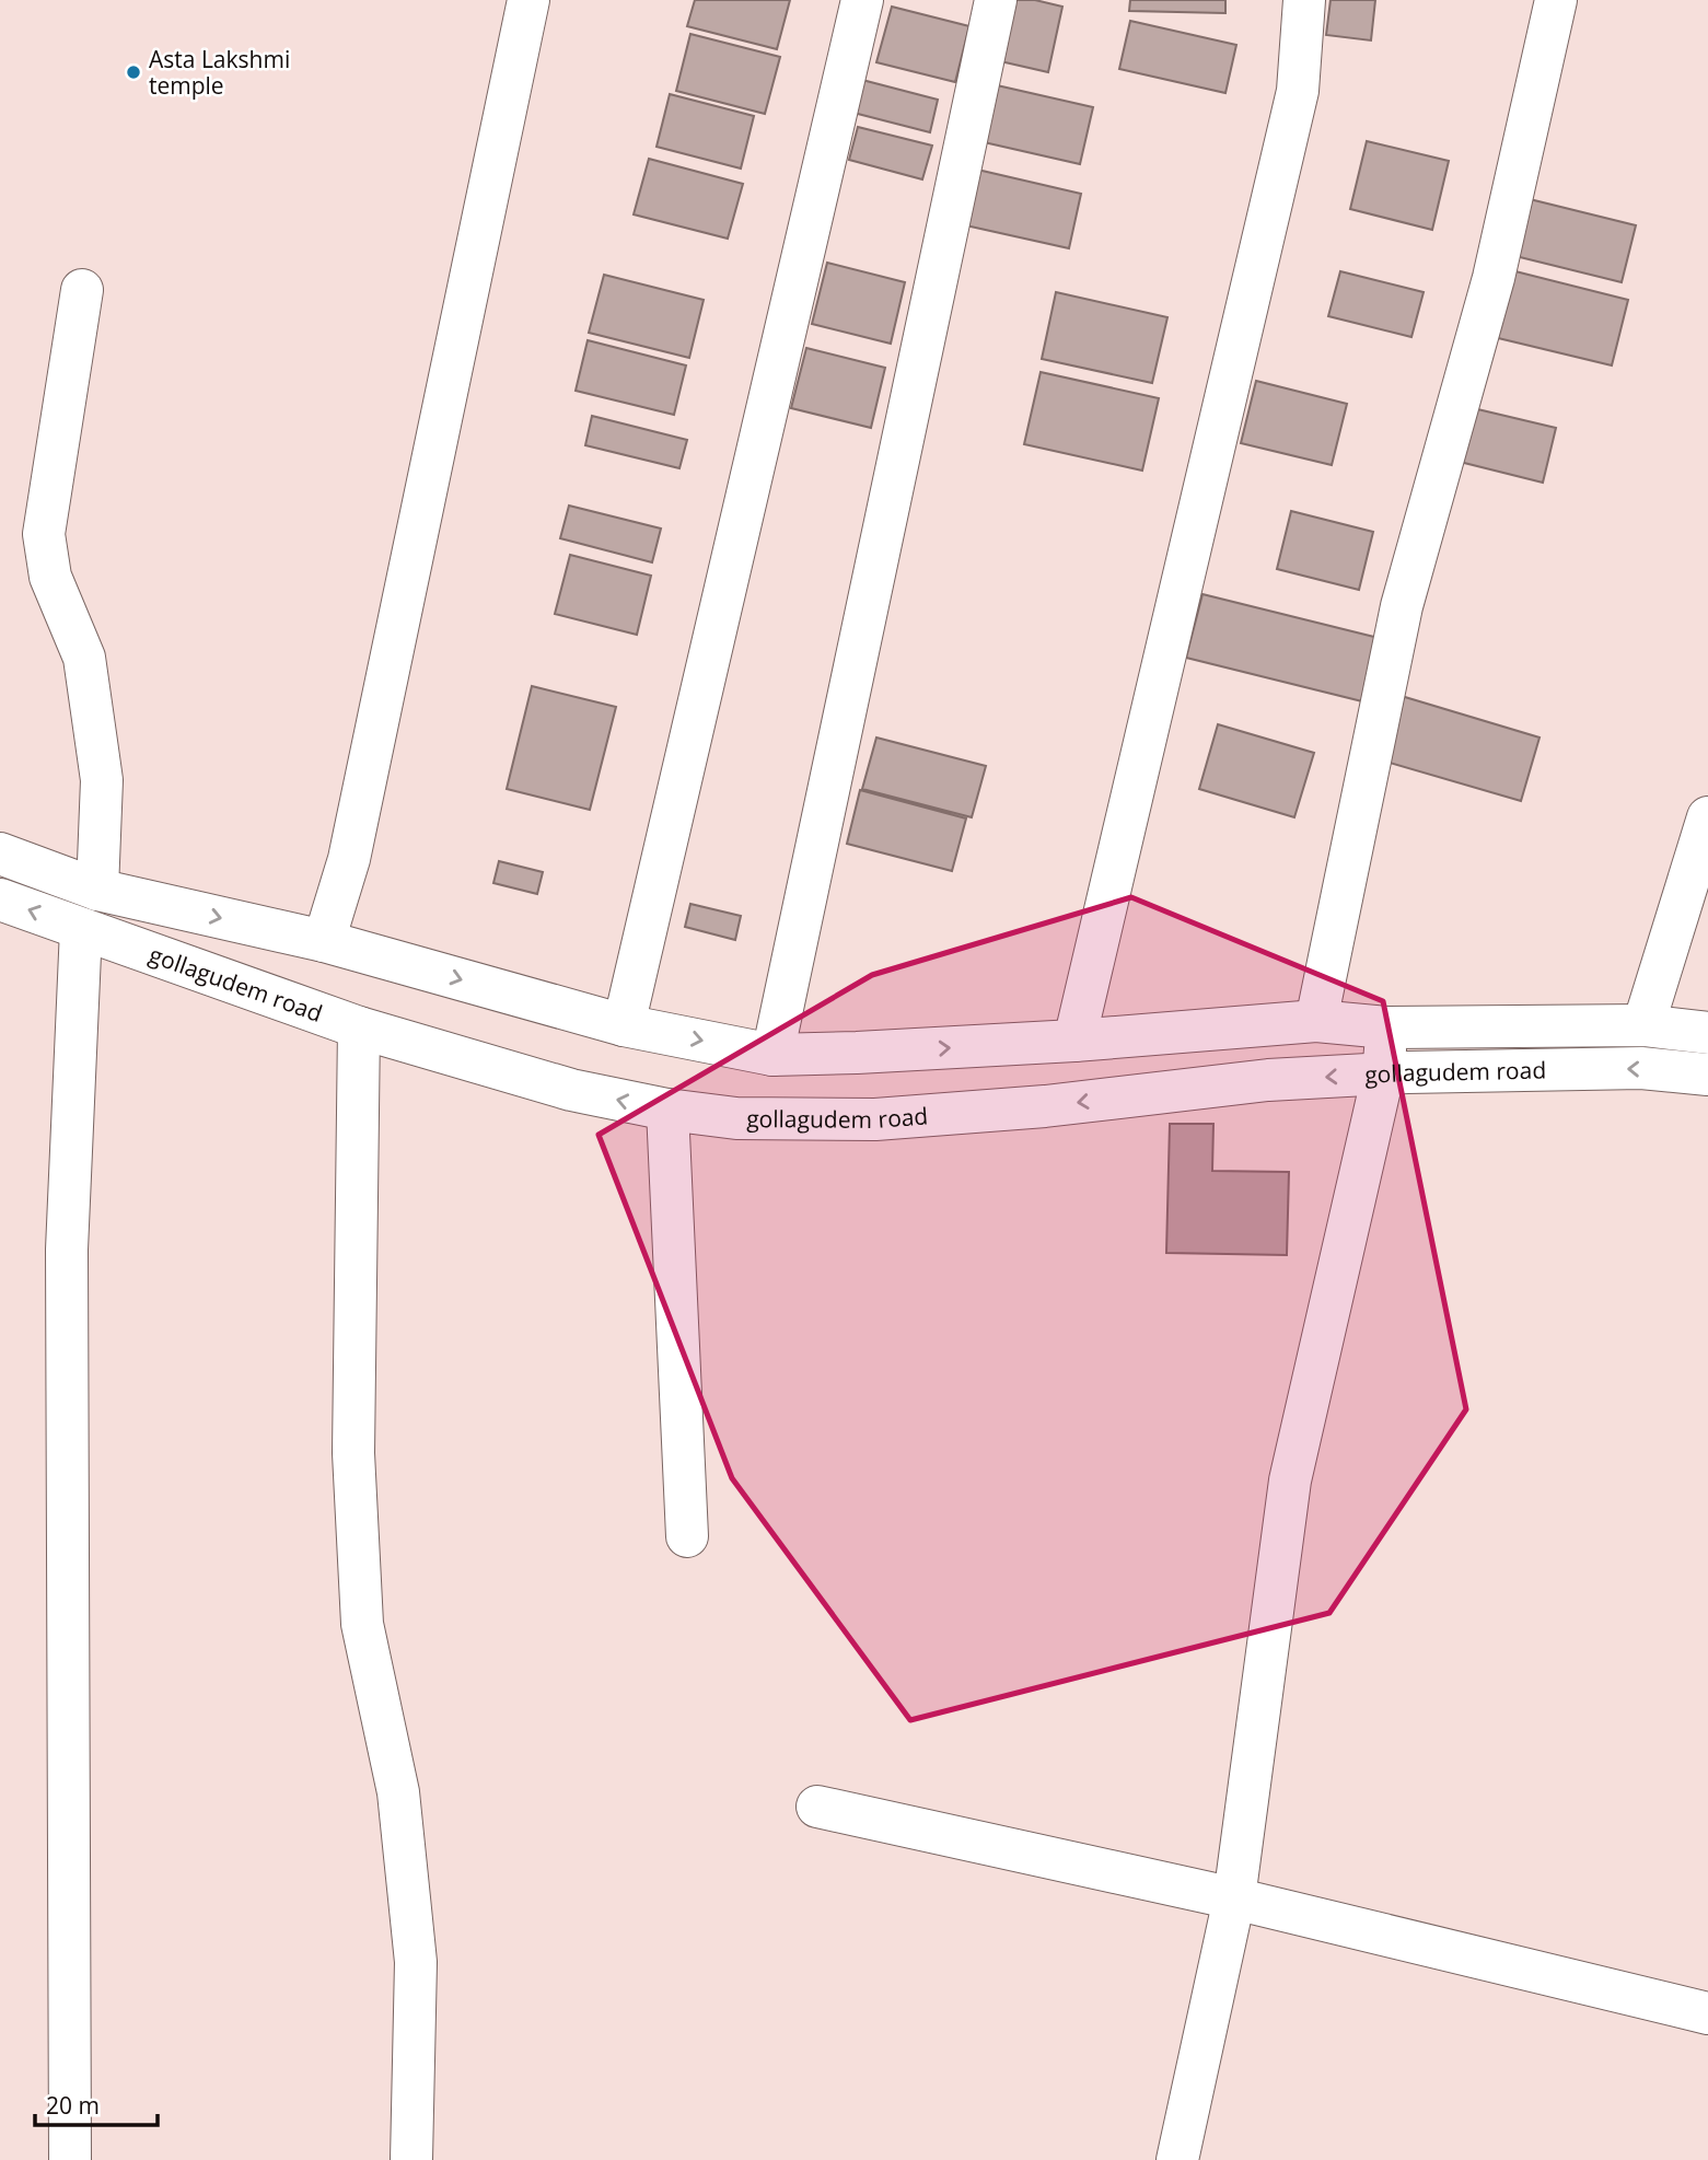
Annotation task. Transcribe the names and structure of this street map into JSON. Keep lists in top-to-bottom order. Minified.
{"streets":{"street":["gollagudem road"]},"places":["Asta Lakshmi temple"],"scale_bar":"20 m"}
